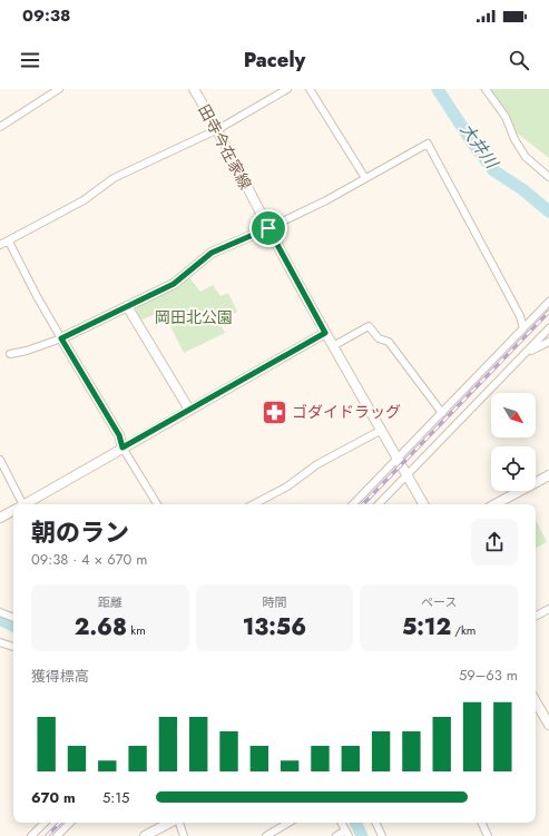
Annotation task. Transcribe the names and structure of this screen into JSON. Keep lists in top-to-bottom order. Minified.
{"streets":{"street":["田寺今在家線"]},"water":["大井川"],"parks":["岡田北公園"],"places":{"pharmacy":["ゴダイドラッグ"]},"north":"bottom right","page":{"status":"09:38","header":"Pacely","heading":["朝のラン","09:38 · 4 × 670 m"],"stats":[["距離","2.68 km"],["時間","13:56"],["ペース","5:12 /km"]],"chart":["獲得標高","59–63 m"],"list":[{"name":"670 m","note":"5:15"}]}}
